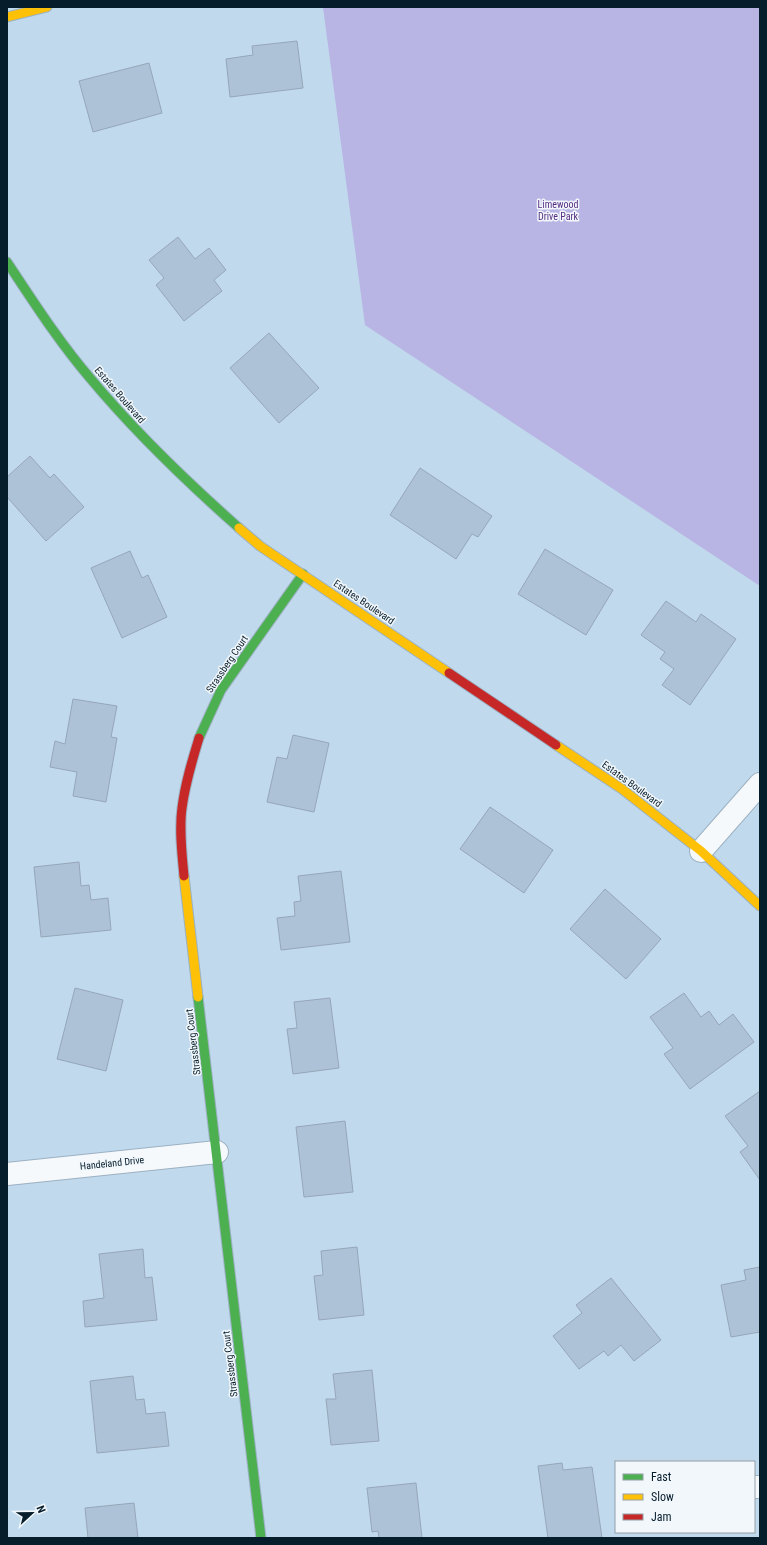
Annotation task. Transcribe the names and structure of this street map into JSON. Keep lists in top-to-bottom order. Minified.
{"streets":{"street":["Estates Boulevard","Strassberg Court","Handeland Drive"]},"crossings":[["Estates Boulevard","Strassberg Court"],["Strassberg Court","Handeland Drive"]],"parks":["Limewood Drive Park"],"legend":["Fast","Slow","Jam"],"north":"right"}
